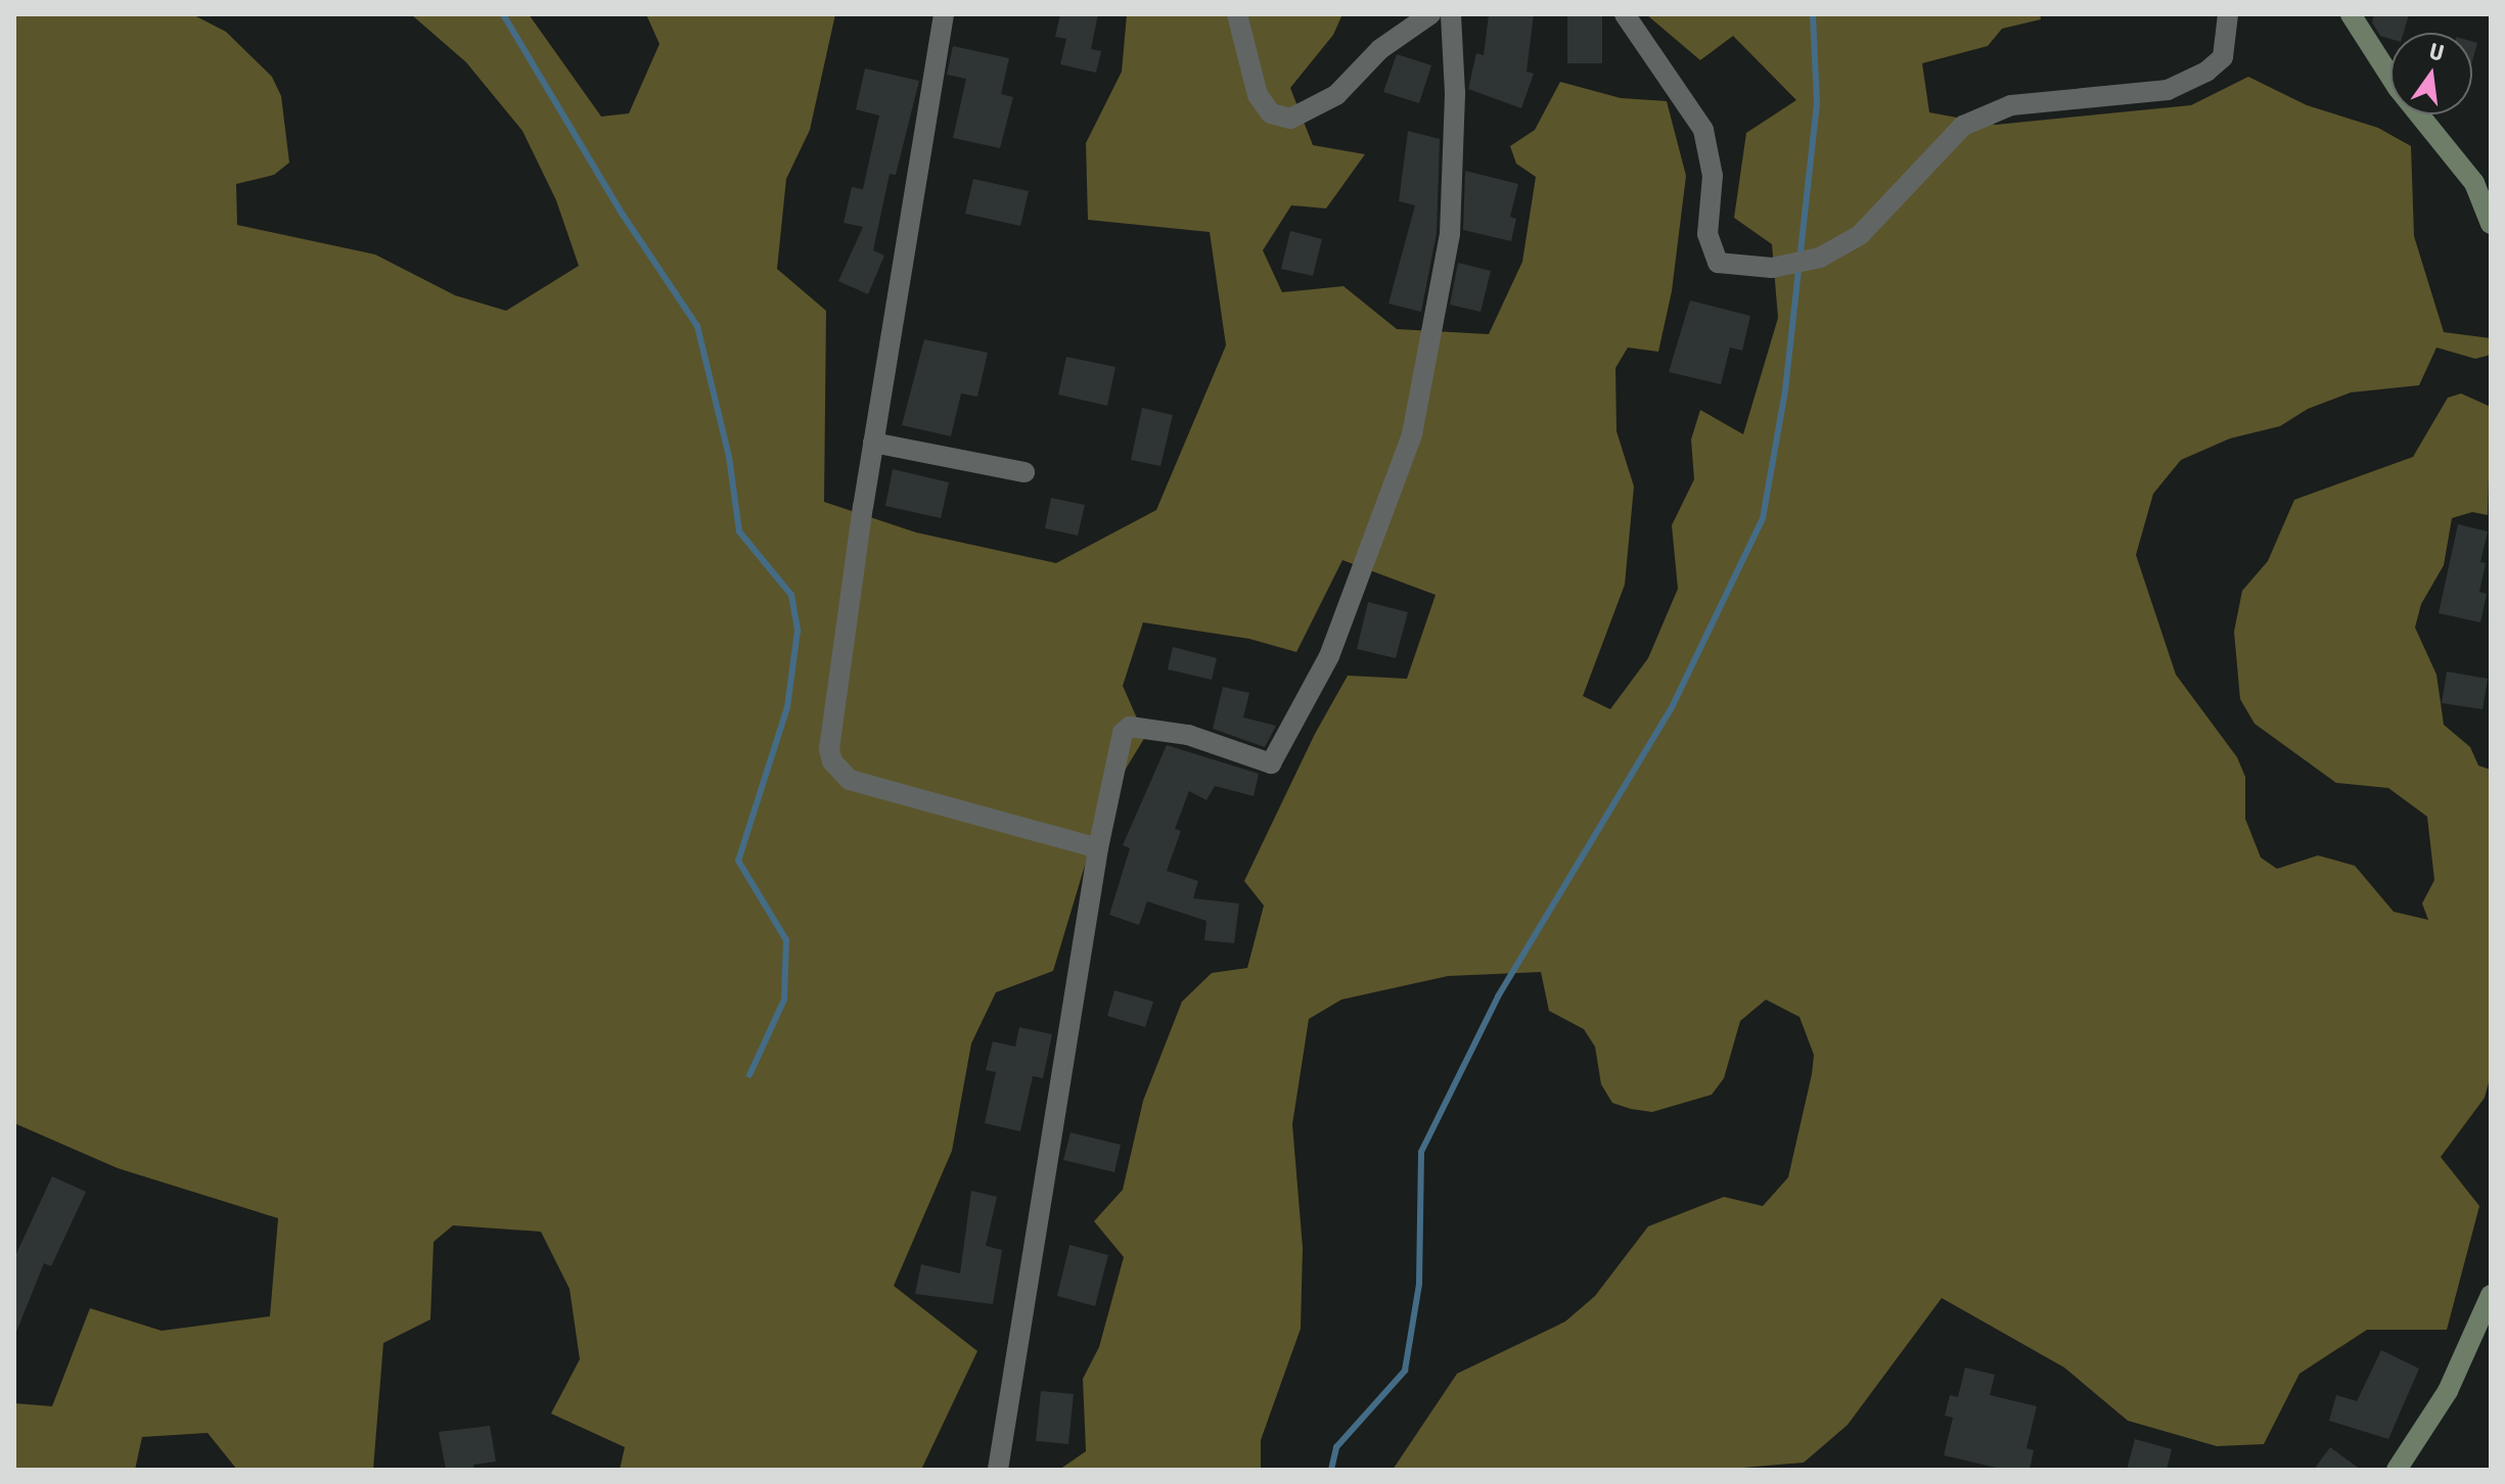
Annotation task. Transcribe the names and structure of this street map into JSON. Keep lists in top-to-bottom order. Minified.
{"north":"top"}
